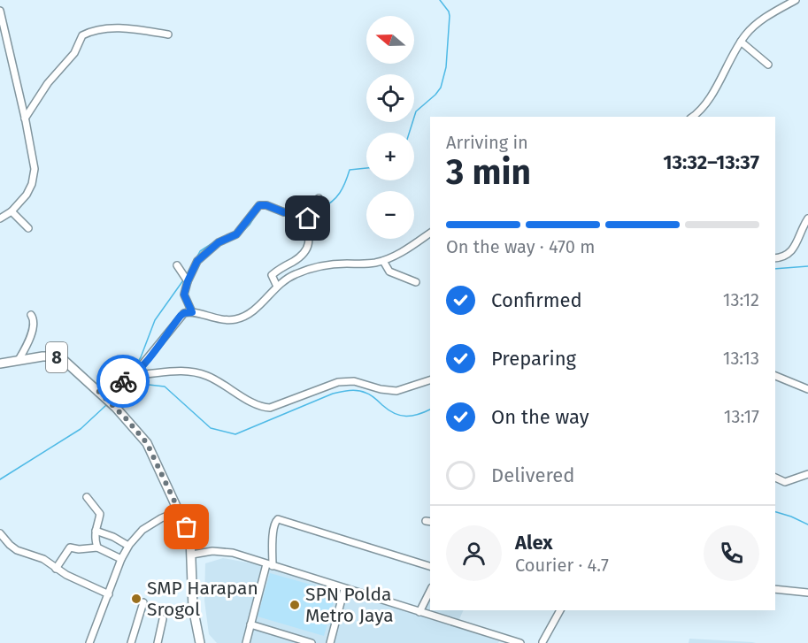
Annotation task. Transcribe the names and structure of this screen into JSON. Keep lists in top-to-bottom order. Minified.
{"streets":{"highway":["8"]},"places":["SMP Harapan Srogol","SPN Polda Metro Jaya"],"north":"left","page":{"map_buttons":["+","−"],"heading":["3 min","Arriving in","13:32–13:37"],"panel":["Alex","Courier · 4.7"],"bar":"On the way · 470 m","list":[["Confirmed","13:12"],["Preparing","13:13"],["On the way","13:17"],"Delivered"]}}
